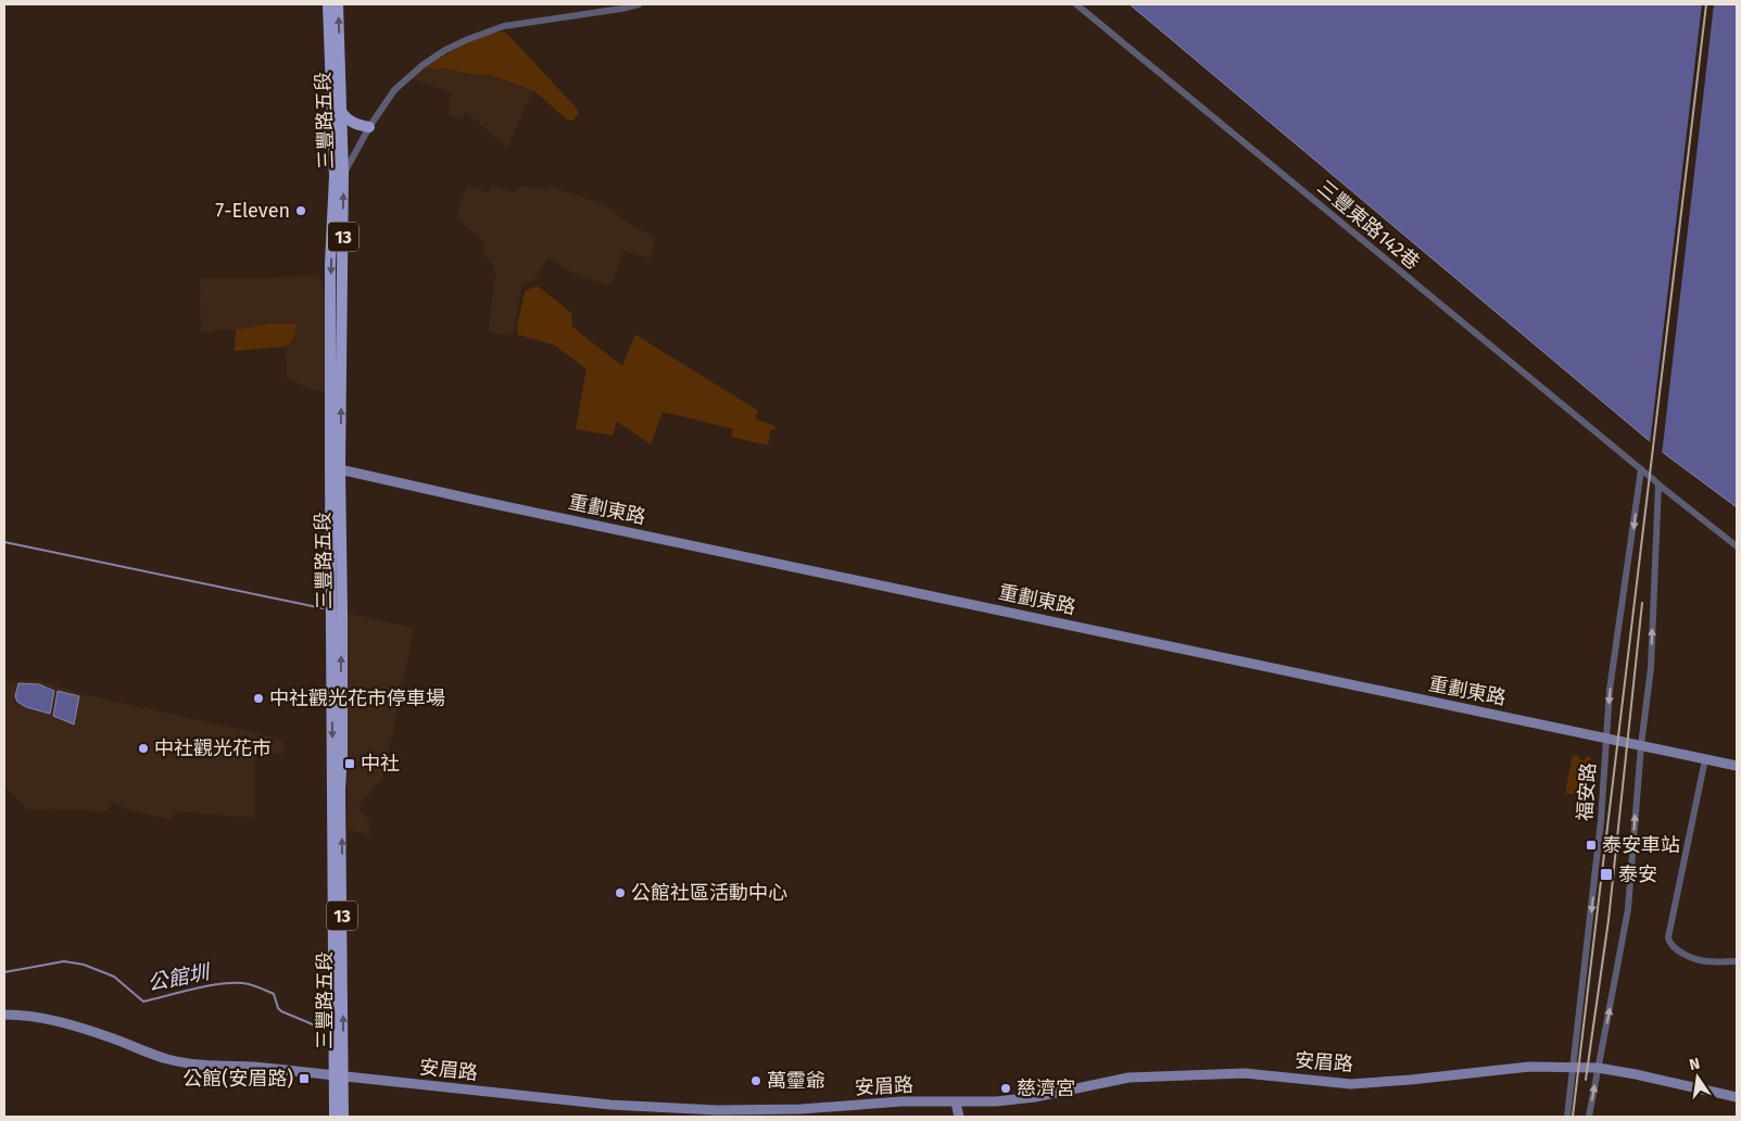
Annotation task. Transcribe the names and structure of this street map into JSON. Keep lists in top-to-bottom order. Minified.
{"streets":{"main road":["三豐路五段","13"],"street":["三豐東路142巷","重劃東路","福安路","安眉路"]},"crossings":[["三豐路五段","重劃東路"],["三豐路五段","安眉路"],["三豐東路142巷","福安路"],["重劃東路","福安路"],["福安路","安眉路"]],"water":["公館圳"],"places":{"other":["7-Eleven","中社觀光花市停車場","中社觀光花市","公館社區活動中心","萬𤫊爺","慈濟宮"],"transit":["中社","泰安車站","泰安","公館(安眉路)"]},"north":"top"}
